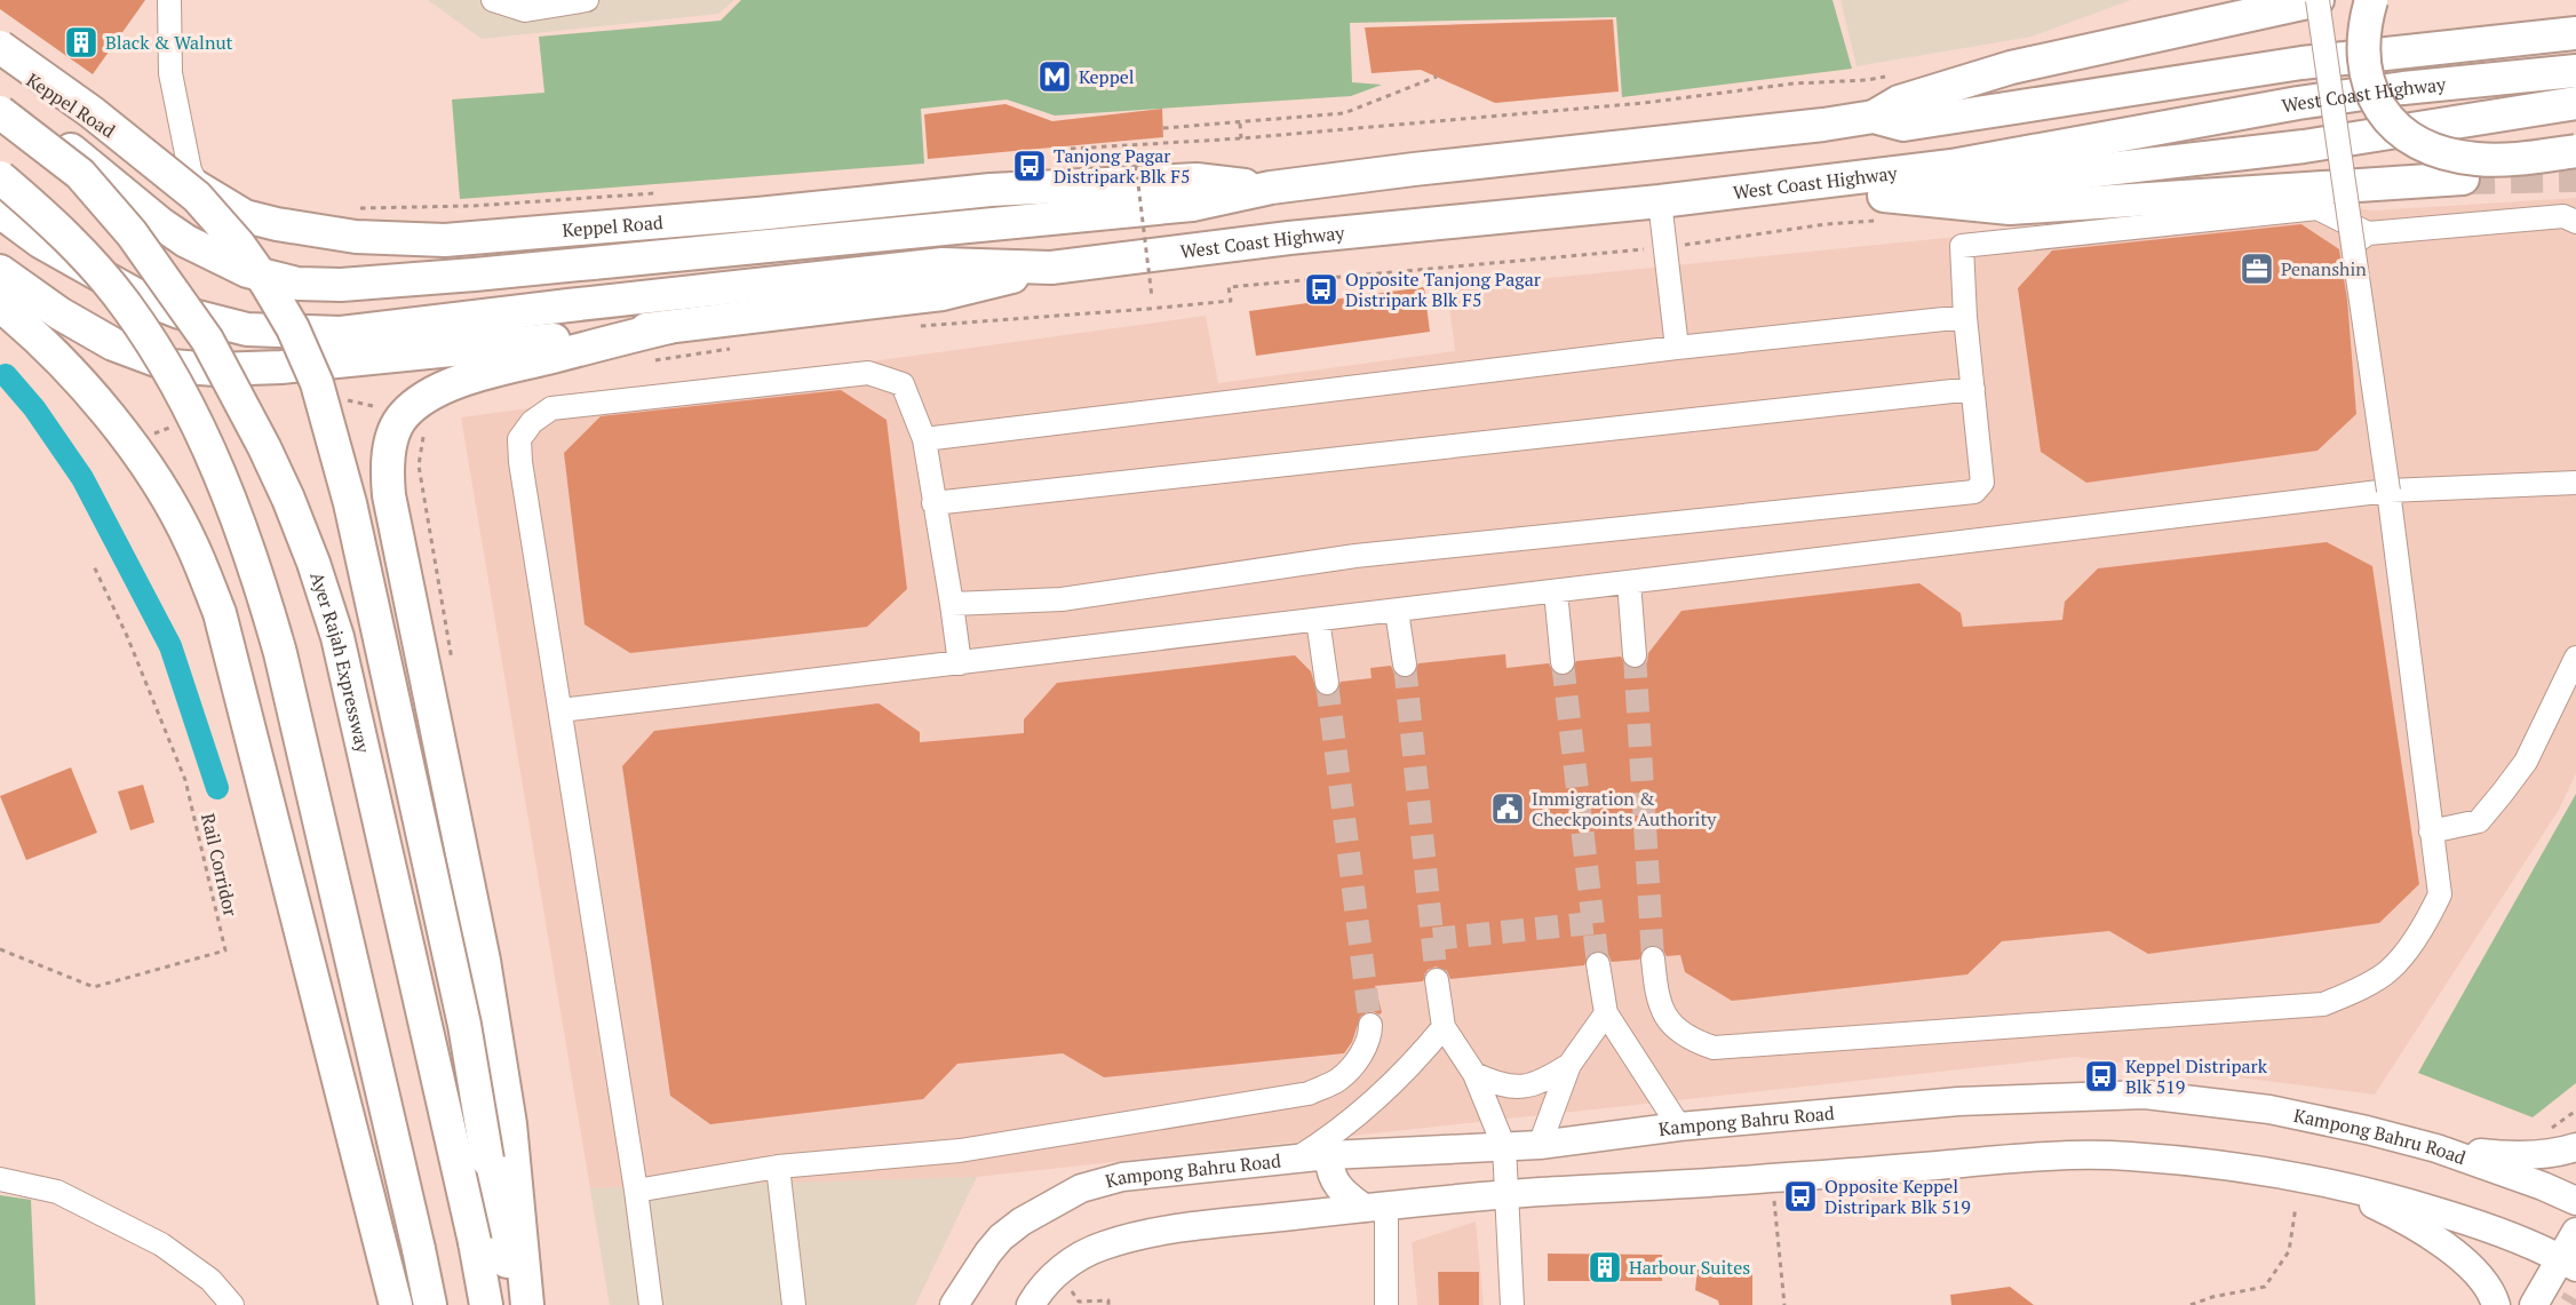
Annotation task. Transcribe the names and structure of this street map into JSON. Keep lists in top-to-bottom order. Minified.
{"streets":{"highway":["West Coast Highway","Keppel Road","Ayer Rajah Expressway"],"main road":["Kampong Bahru Road"],"path":["Rail Corridor"]},"crossings":[["West Coast Highway","Keppel Road"]],"places":{"building":["Black & Walnut","Harbour Suites"],"metro station":["Keppel"],"bus stop":["Tanjong Pagar Distripark Blk F5","Opposite Tanjong Pagar Distripark Blk F5","Keppel Distripark Blk 519","Opposite Keppel Distripark Blk 519"],"office":["Penanshin"],"public building":["Immigration & Checkpoints Authority"]}}
